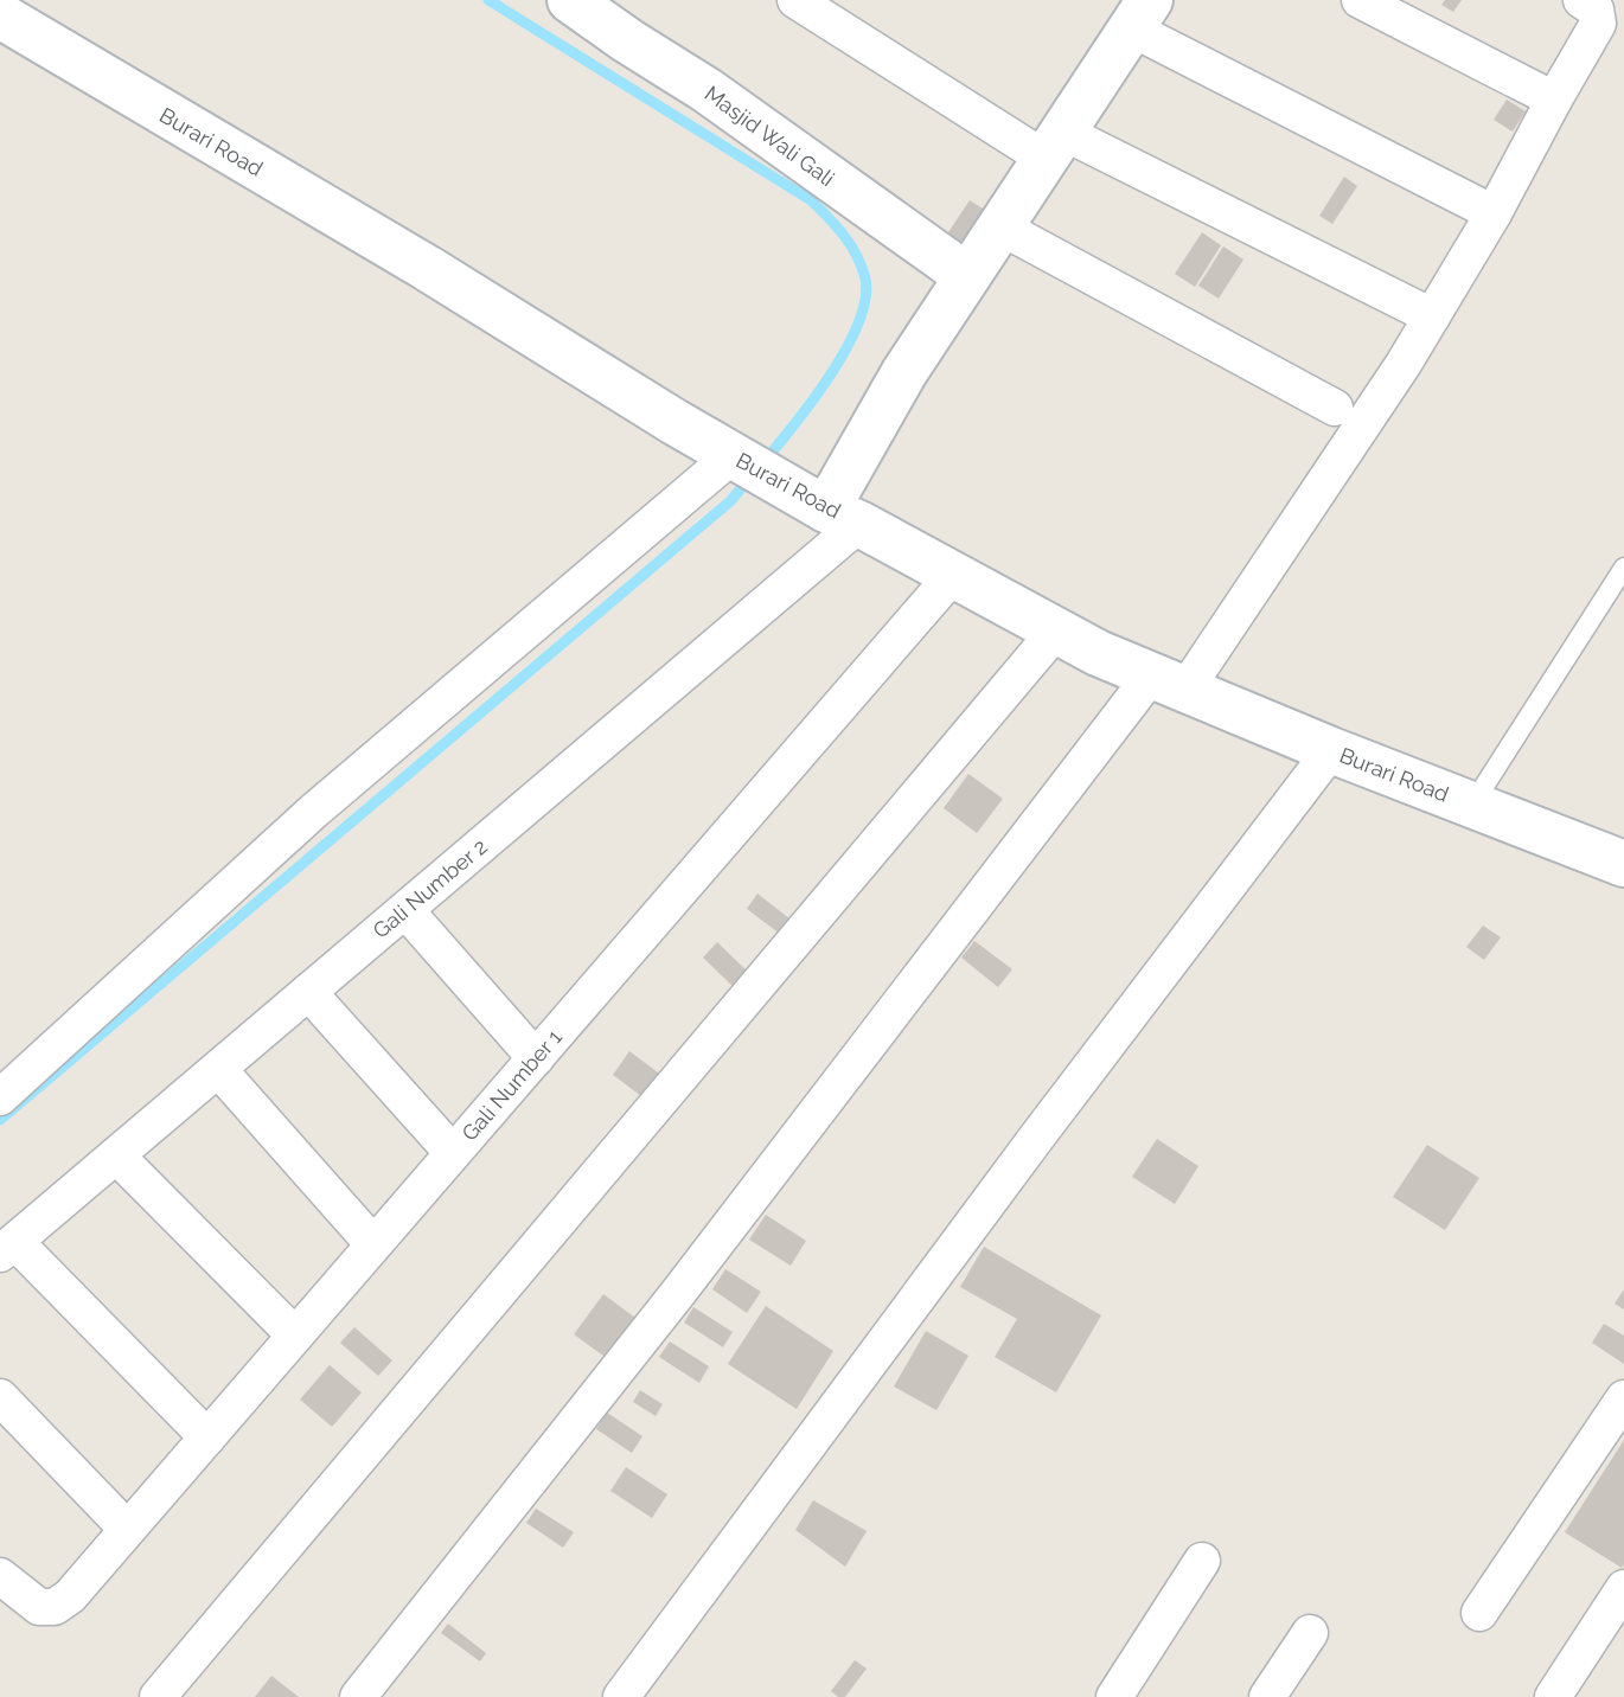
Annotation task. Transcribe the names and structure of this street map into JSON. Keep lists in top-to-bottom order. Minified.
{"streets":{"main road":["Masjid Wali Gali","Burari Road"],"street":["Gali Number 2","Gali Number 1"]},"crossings":[["Burari Road","Gali Number 2"],["Burari Road","Gali Number 1"]]}
